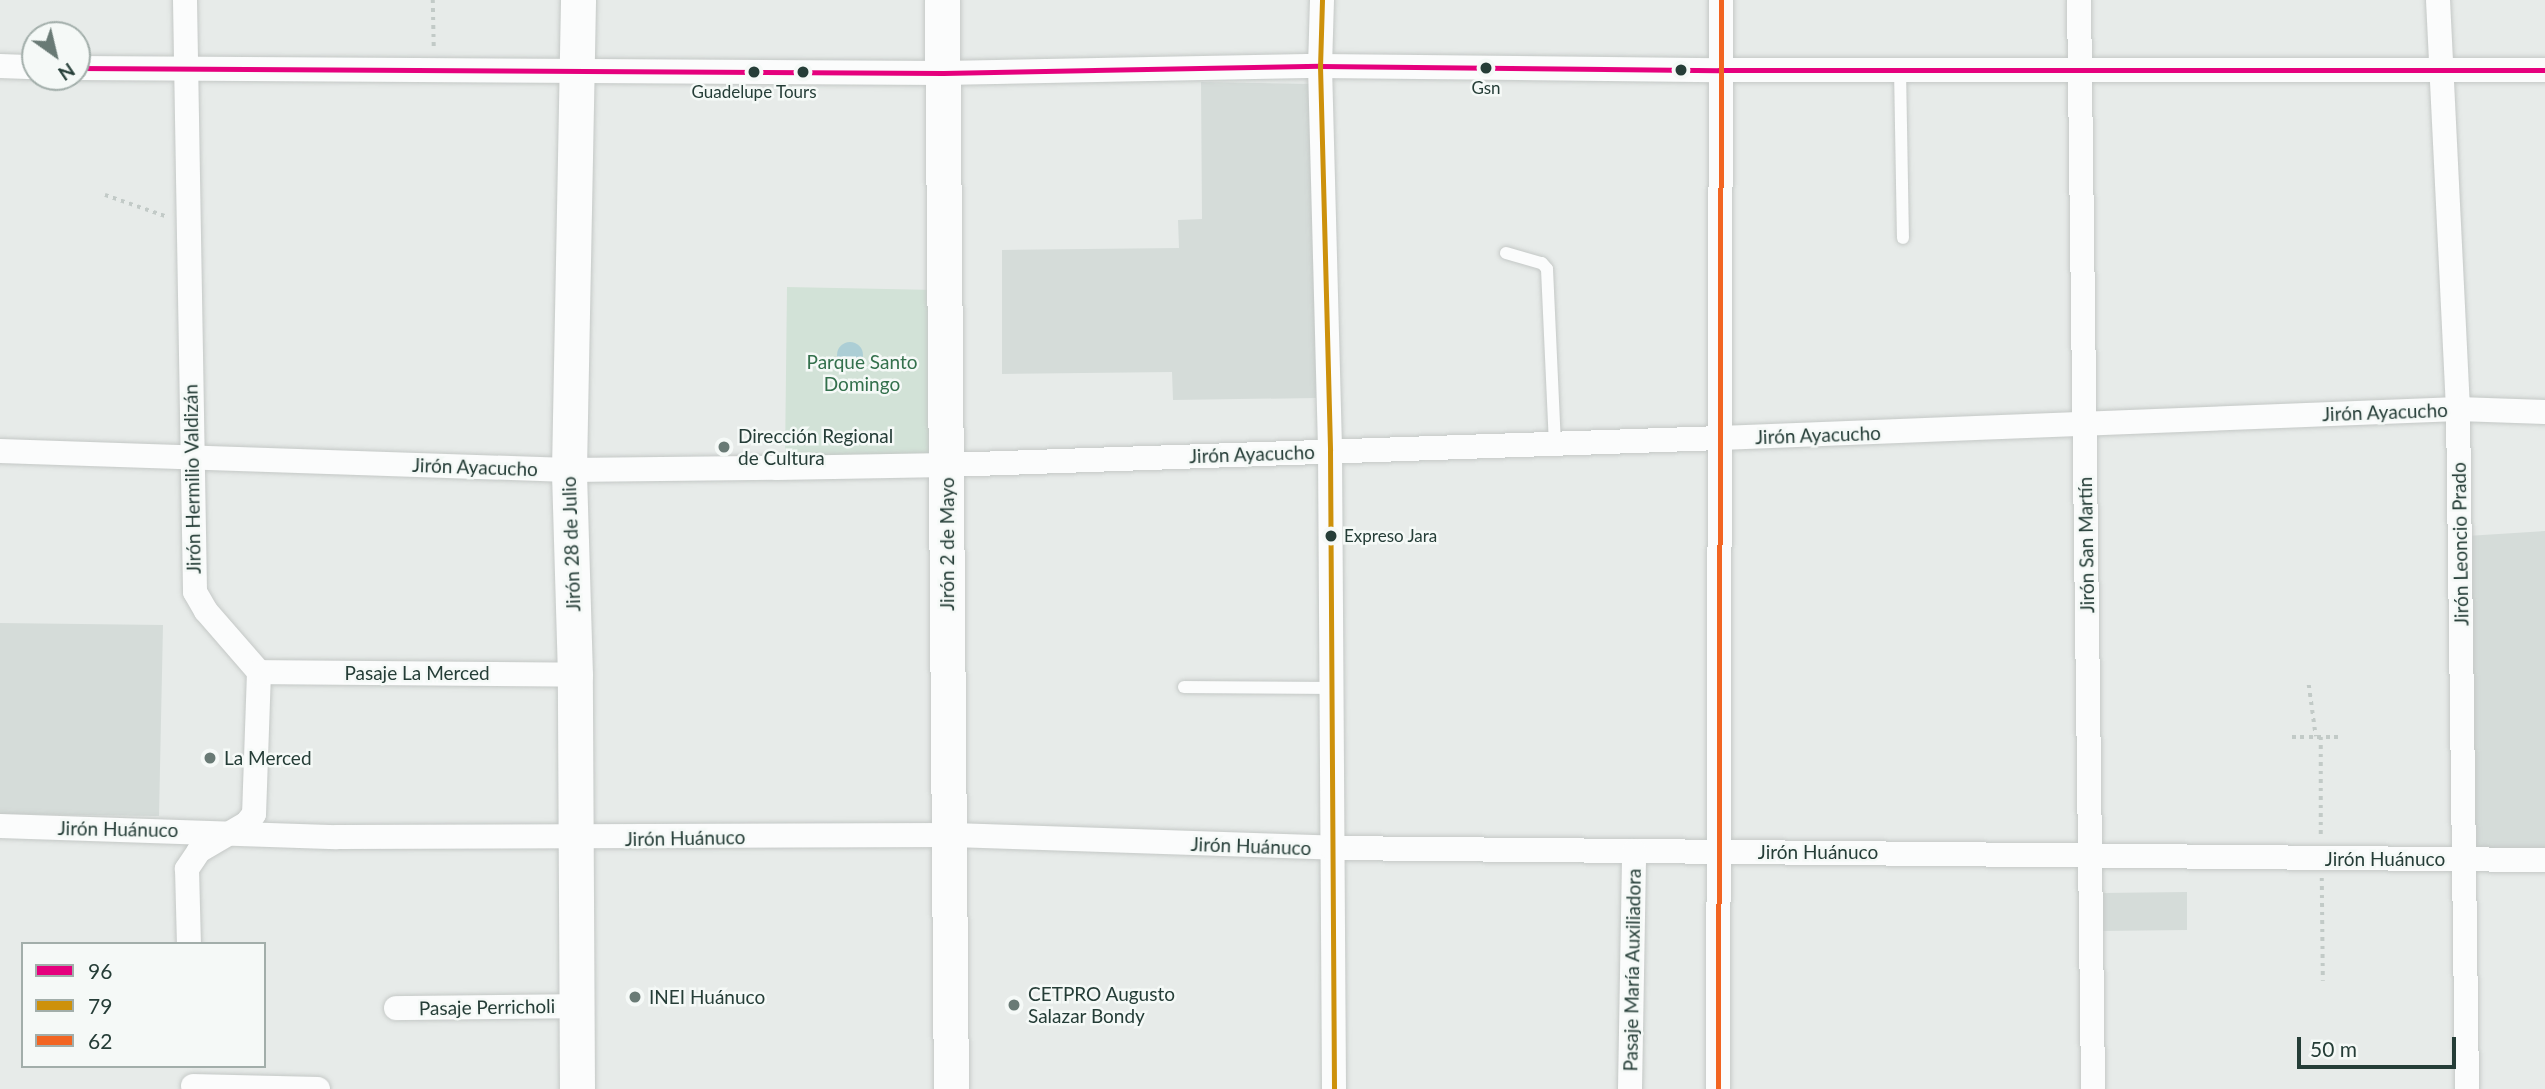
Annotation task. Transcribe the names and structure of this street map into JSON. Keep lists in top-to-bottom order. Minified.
{"streets":{"street":["Jirón Ayacucho","Jirón Hermilio Valdizán","Jirón 28 de Julio","Jirón 2 de Mayo","Jirón Leoncio Prado","Jirón San Martín","Pasaje La Merced","Jirón Huánuco","Pasaje María Auxiliadora","Pasaje Perricholi"]},"crossings":[["Jirón Ayacucho","Jirón Hermilio Valdizán"],["Jirón Ayacucho","Jirón 28 de Julio"],["Jirón Ayacucho","Jirón 2 de Mayo"],["Jirón Ayacucho","Jirón Leoncio Prado"],["Jirón Ayacucho","Jirón San Martín"],["Jirón Hermilio Valdizán","Pasaje La Merced"],["Jirón 28 de Julio","Pasaje La Merced"],["Jirón 28 de Julio","Jirón Huánuco"],["Jirón 28 de Julio","Pasaje Perricholi"],["Jirón 2 de Mayo","Jirón Huánuco"],["Jirón Leoncio Prado","Jirón Huánuco"],["Jirón San Martín","Jirón Huánuco"],["Jirón Huánuco","Pasaje María Auxiliadora"]],"parks":["Parque Santo Domingo"],"places":["Gsn","Guadelupe Tours","Dirección Regional de Cultura","Expreso Jara","La Merced","INEI Huánuco","CETPRO Augusto Salazar Bondy"],"lines":["transit line 79","transit line 62","transit line 96"],"legend":["96","79","62"],"scale_bar":"50 m","north":"bottom right"}
